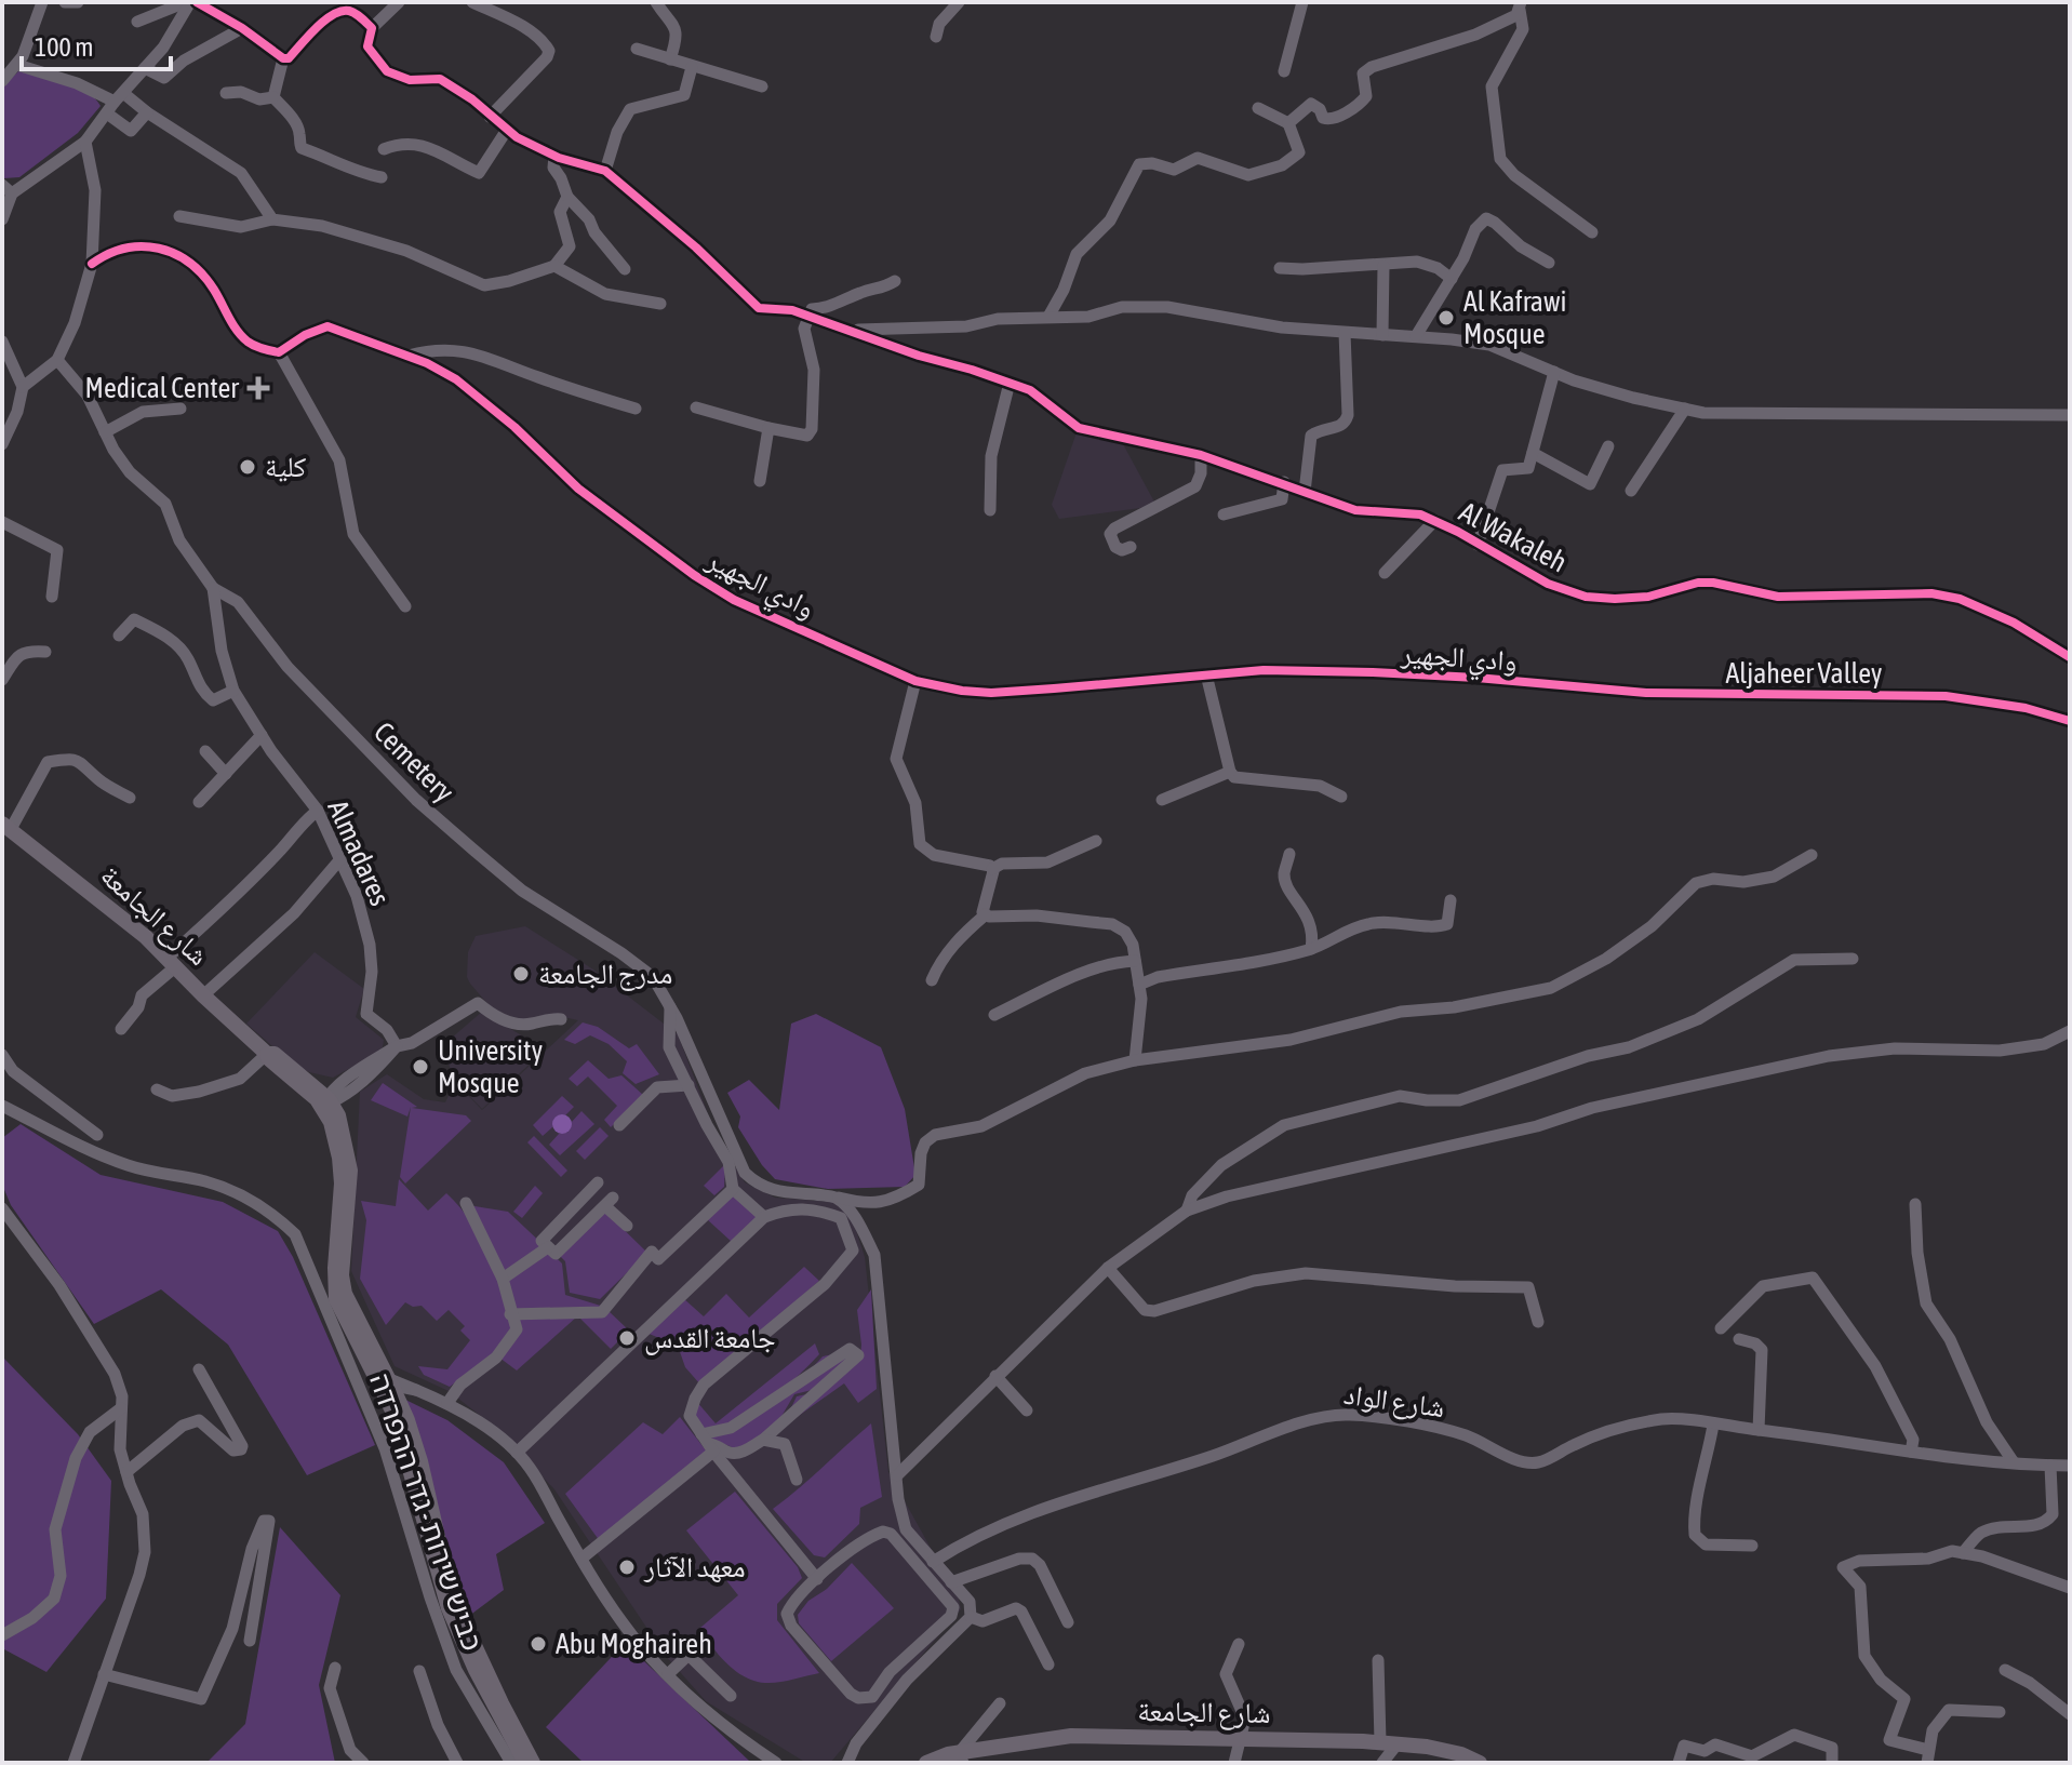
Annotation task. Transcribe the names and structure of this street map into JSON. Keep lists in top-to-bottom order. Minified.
{"streets":{"main road":["شارع الجامعة"],"street":["Al Wakaleh","وادي الجهير","Aljaheer Valley","Cemetery","Almadares","شارع الواد","כביש שירות - גדר ההפרדה"]},"crossings":[["وادي الجهير","Aljaheer Valley"],["Cemetery","Almadares"]],"places":{"other":["Al Kafrawi Mosque","كلية","مدرج الجامعة","University Mosque","جامعة القدس","معهد الآثار","Abu Moghaireh"],"health":["Medical Center"]},"scale_bar":"100 m"}
